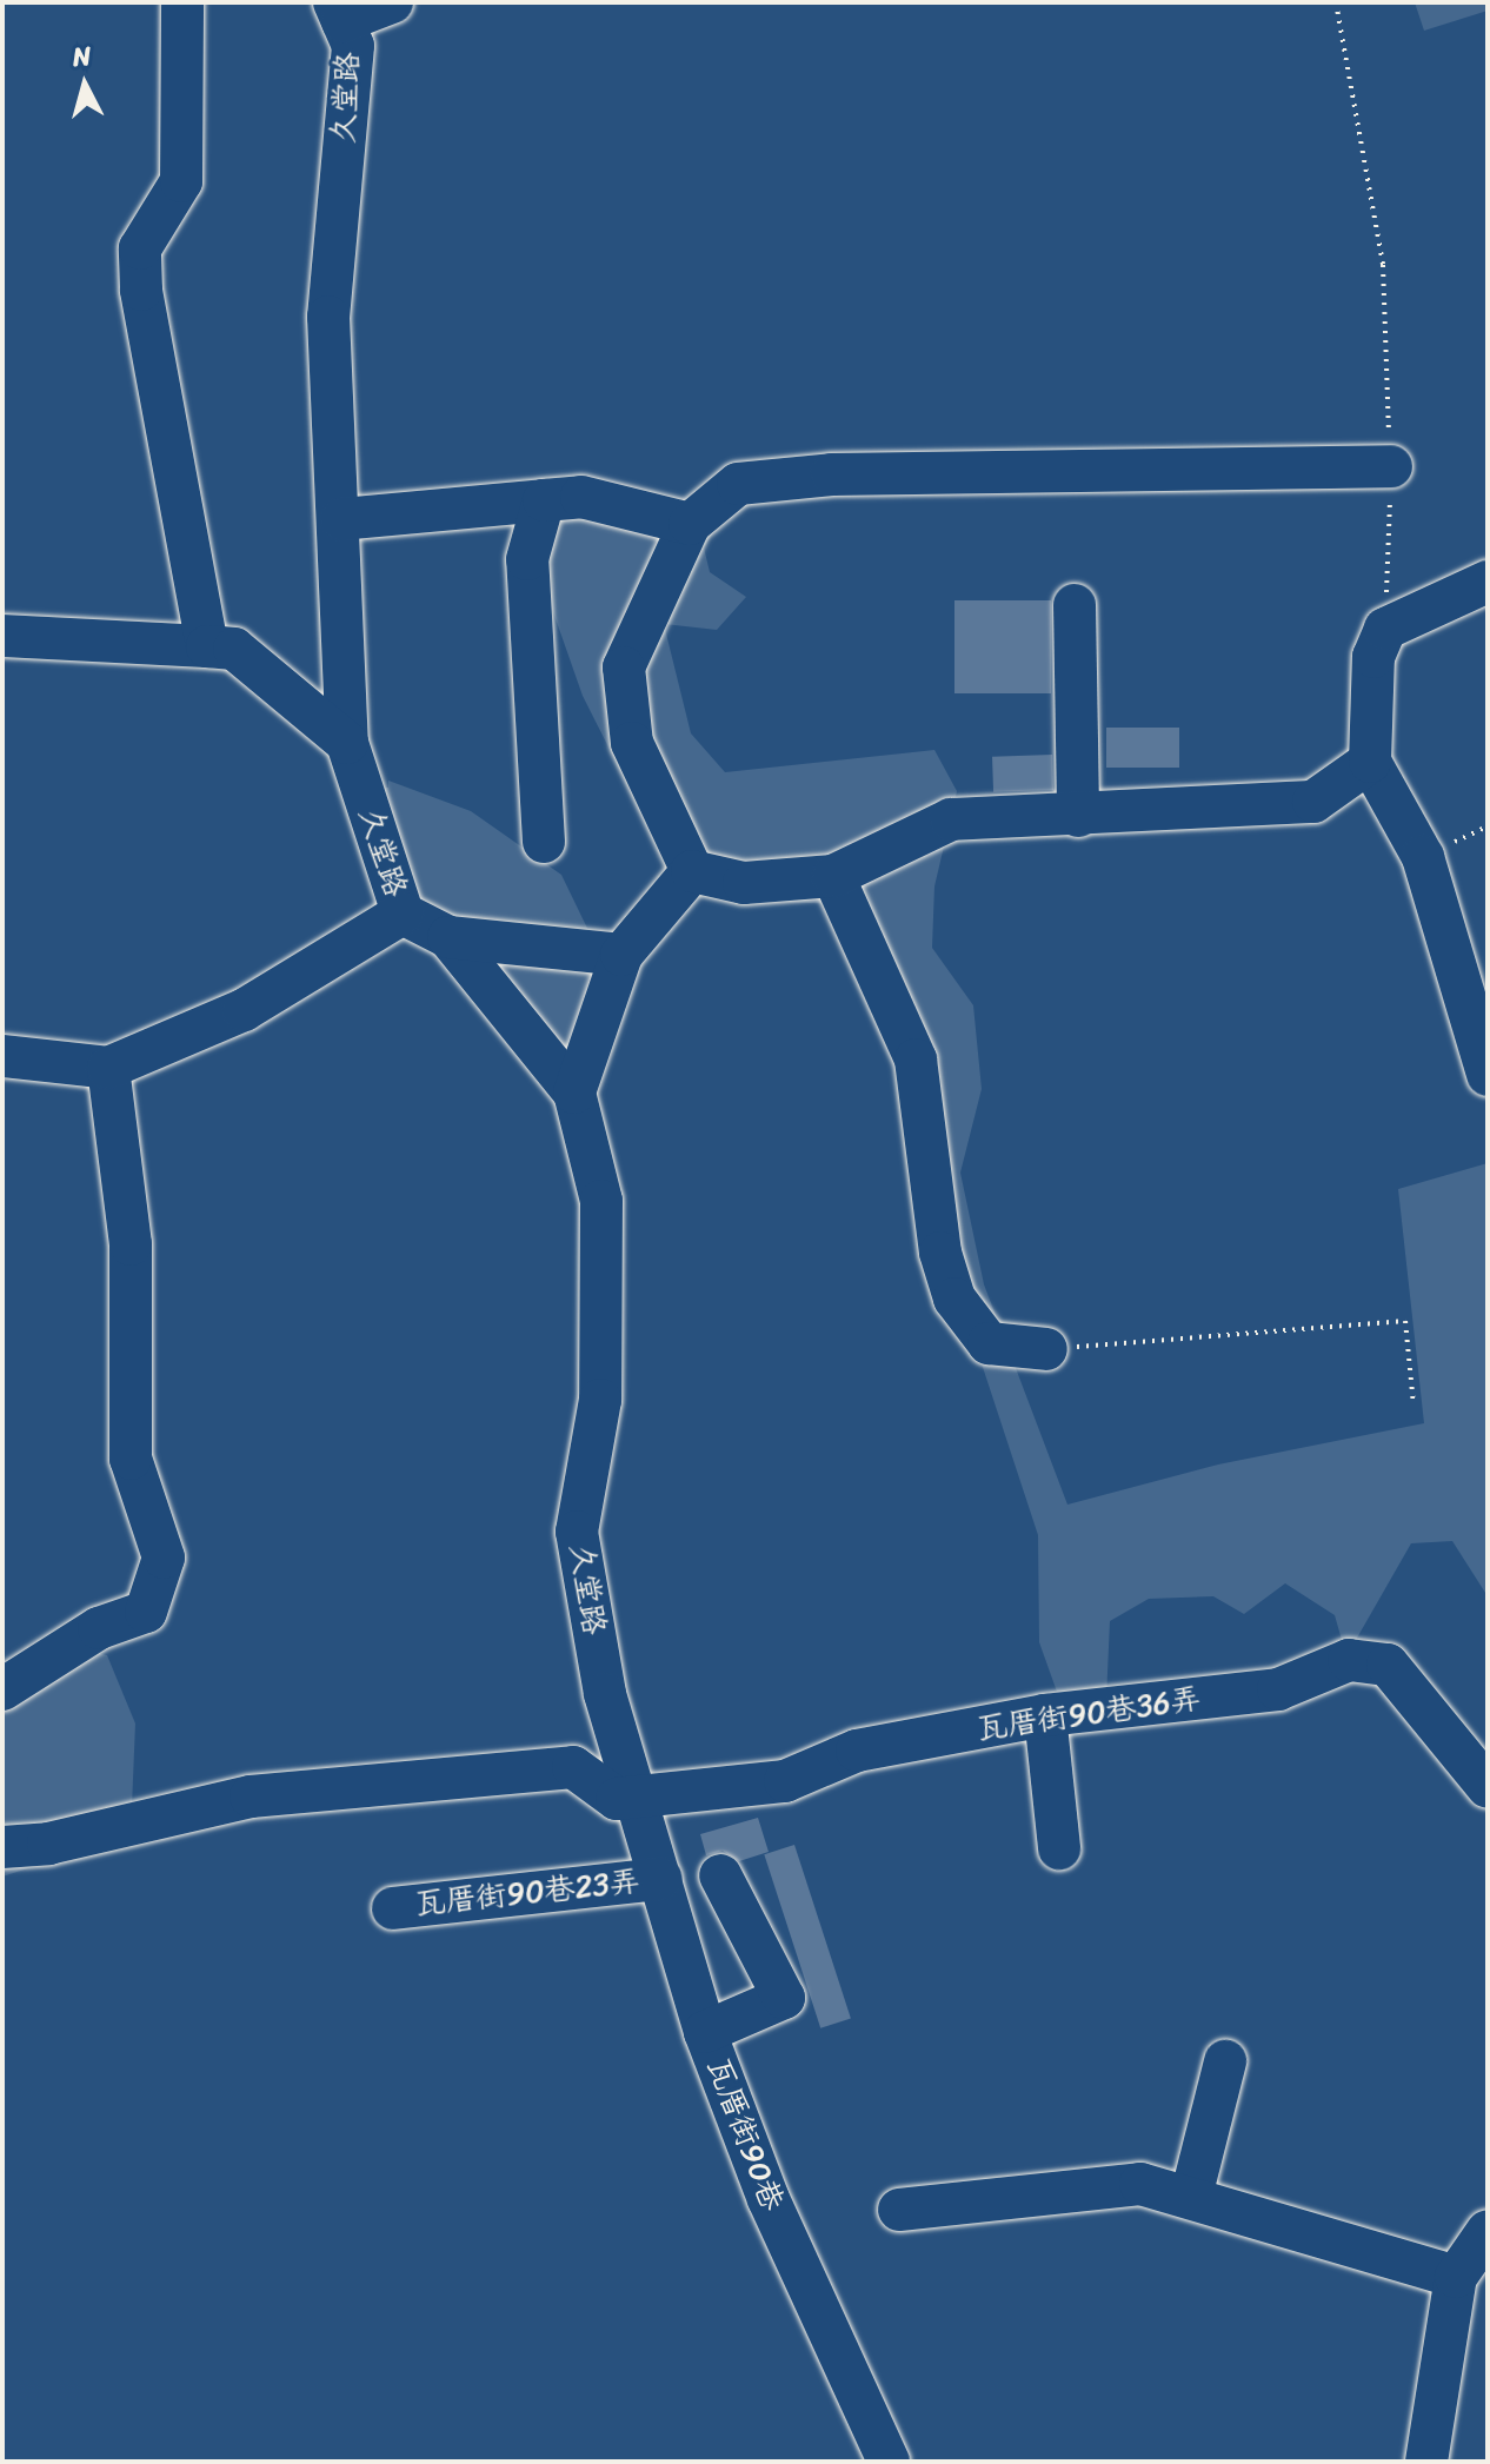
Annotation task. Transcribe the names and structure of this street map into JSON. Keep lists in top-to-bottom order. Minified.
{"streets":{"street":["久堂路","瓦厝街90巷36弄","瓦厝街90巷23弄","瓦厝街90巷"]},"crossings":[["久堂路","瓦厝街90巷36弄"],["久堂路","瓦厝街90巷"],["瓦厝街90巷36弄","瓦厝街90巷"],["瓦厝街90巷23弄","瓦厝街90巷"]],"north":"top"}
